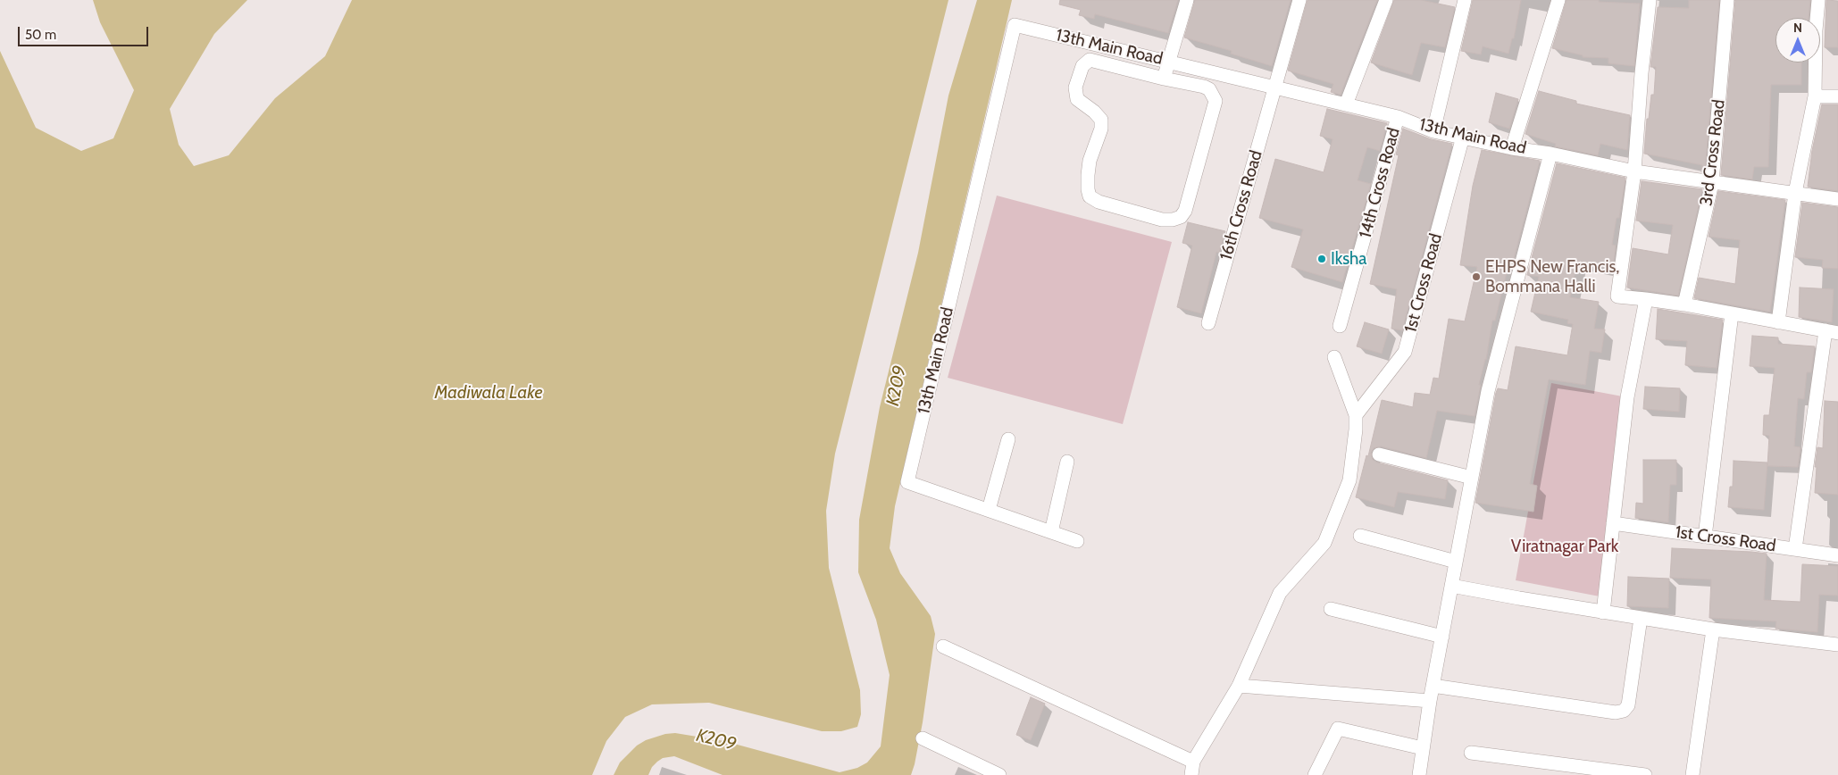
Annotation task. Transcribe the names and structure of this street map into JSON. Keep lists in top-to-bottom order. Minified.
{"streets":{"street":["13th Main Road","3rd Cross Road","14th Cross Road","16th Cross Road","1st Cross Road"]},"crossings":[["13th Main Road","3rd Cross Road"],["13th Main Road","14th Cross Road"],["13th Main Road","16th Cross Road"],["13th Main Road","1st Cross Road"]],"water":["K209","Madiwala Lake"],"parks":["Viratnagar Park"],"places":["Iksha","EHPS New Francis, Bommana Halli"],"scale_bar":"50 m","north":"top"}
